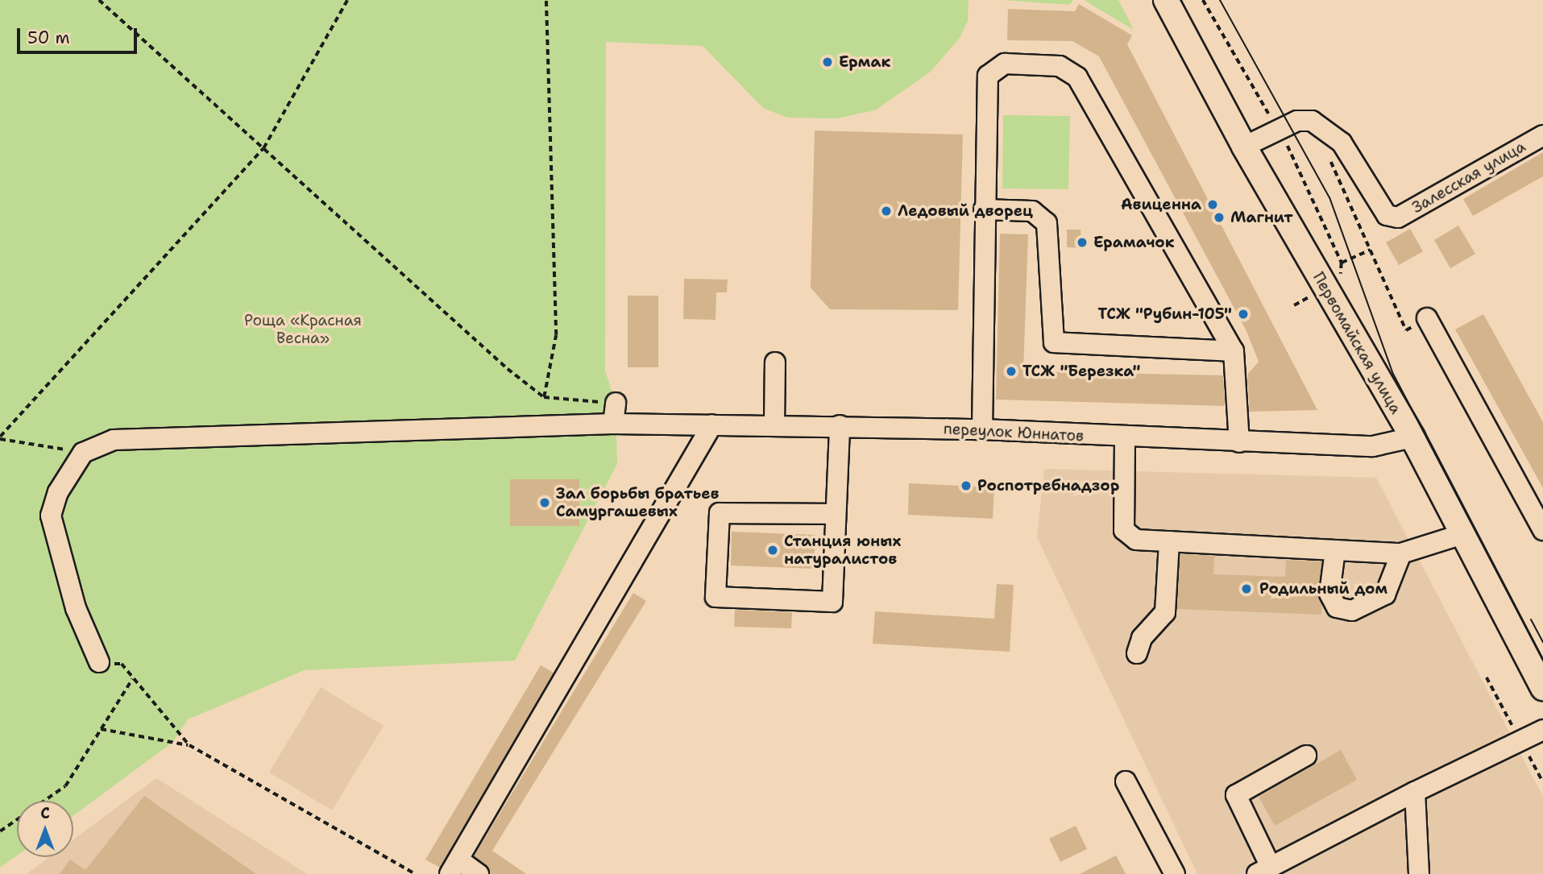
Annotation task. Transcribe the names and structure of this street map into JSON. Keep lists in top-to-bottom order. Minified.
{"streets":{"main road":["Первомайская улица"],"street":["Залесская улица","переулок Юннатов"]},"crossings":[["Залесская улица","Первомайская улица"],["Первомайская улица","переулок Юннатов"]],"parks":["Роща «Красная Весна»"],"places":["Ермак","Авиценна","Ледовый дворец","Магнит","Ерамачок","ТСЖ \"Рубин-105\"","ТСЖ \"Березка\"","Роспотребнадзор","Зал борьбы братьев Самургашевых","Станция юных натуралистов","Родильный дом"],"scale_bar":"50 m","north":"top"}
